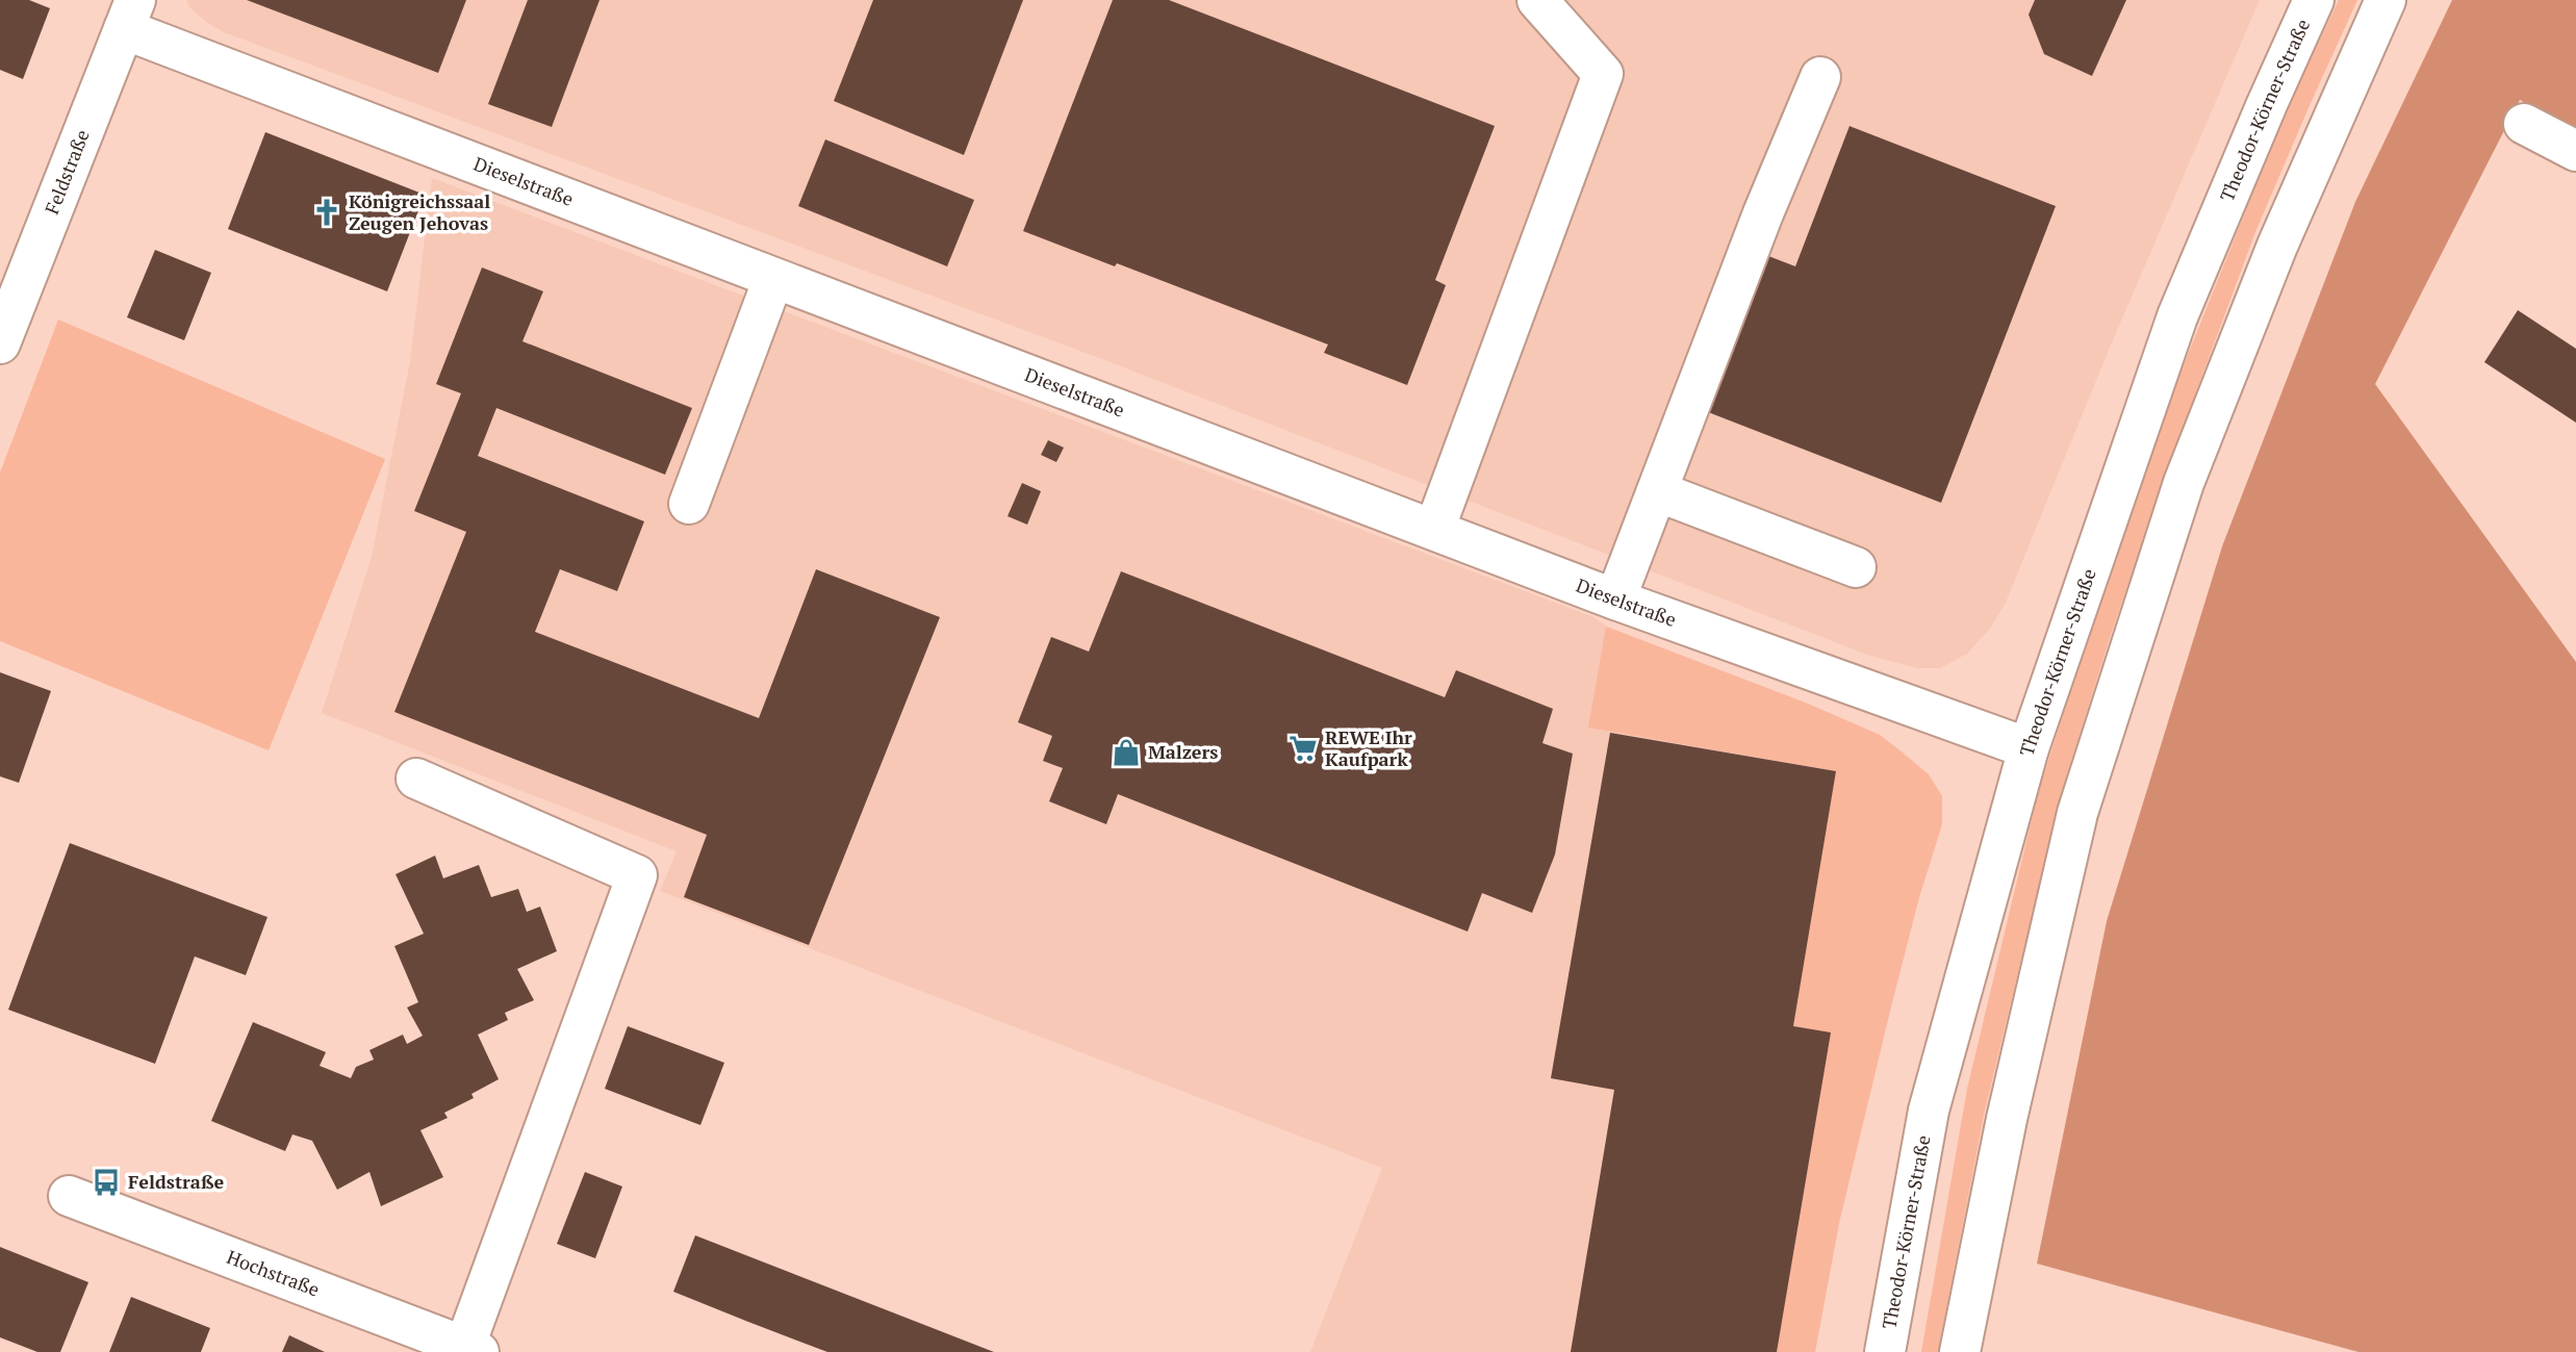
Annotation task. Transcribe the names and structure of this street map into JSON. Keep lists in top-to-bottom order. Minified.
{"streets":{"street":["Theodor-Körner-Straße","Feldstraße","Dieselstraße","Hochstraße"]},"crossings":[["Theodor-Körner-Straße","Dieselstraße"],["Feldstraße","Dieselstraße"]],"places":{"church":["Königreichssaal Zeugen Jehovas"],"supermarket":["REWE Ihr Kaufpark"],"shop":["Malzers"],"bus stop":["Feldstraße"]}}
